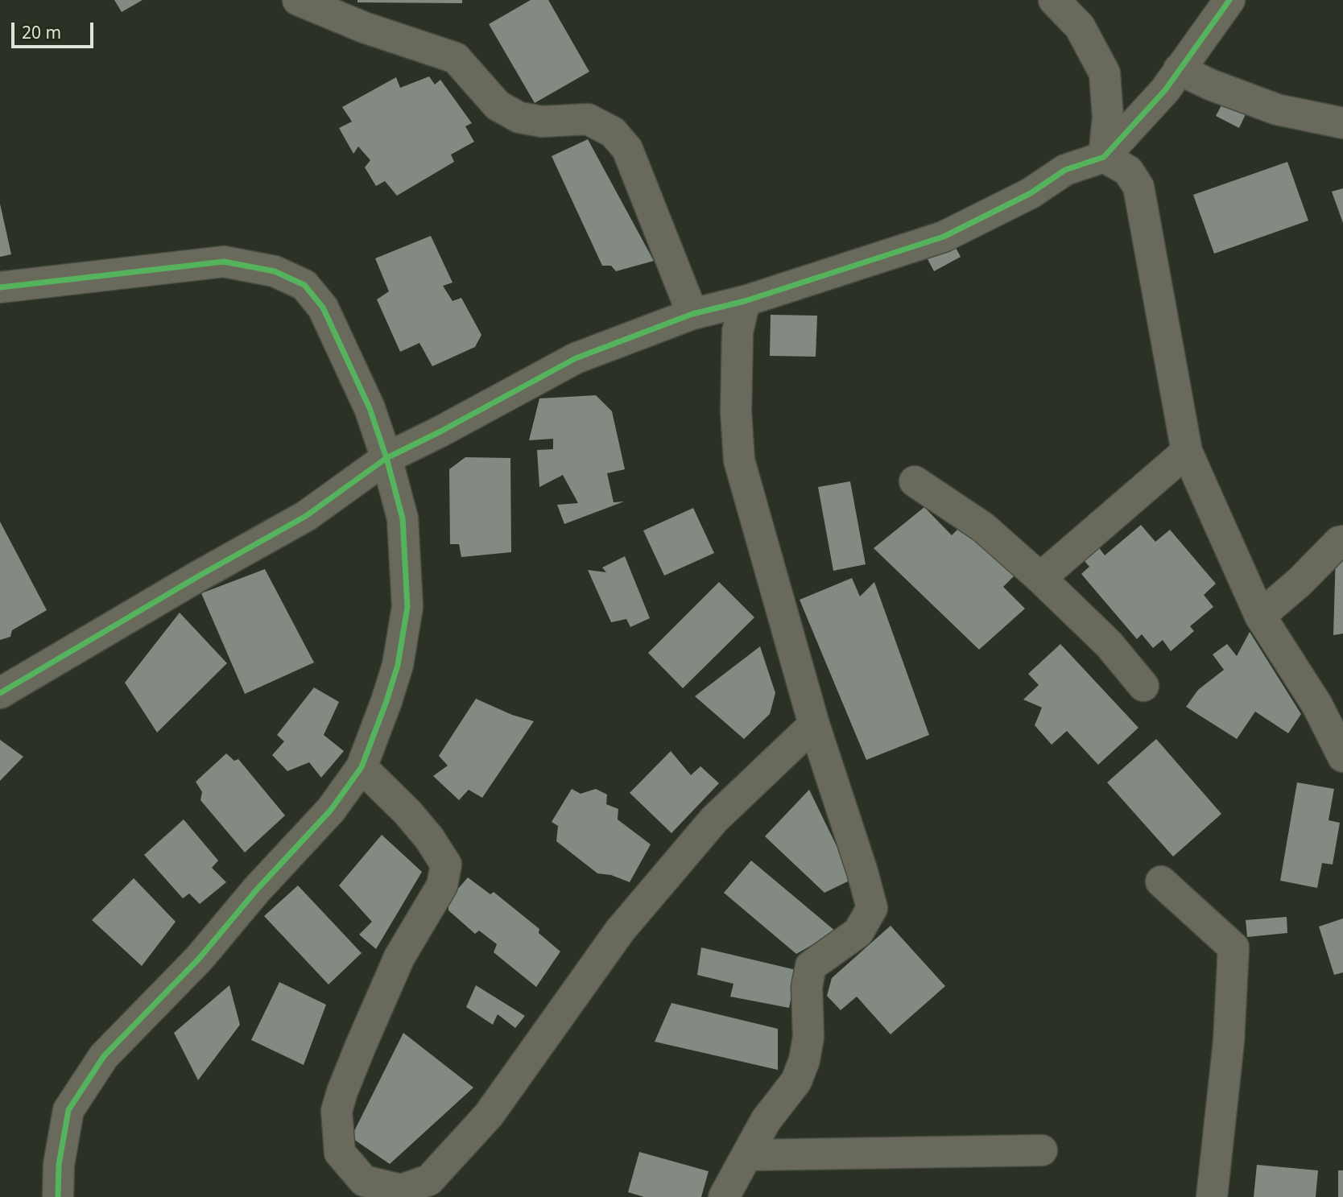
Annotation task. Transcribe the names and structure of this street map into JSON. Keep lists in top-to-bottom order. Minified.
{"scale_bar":"20 m"}
